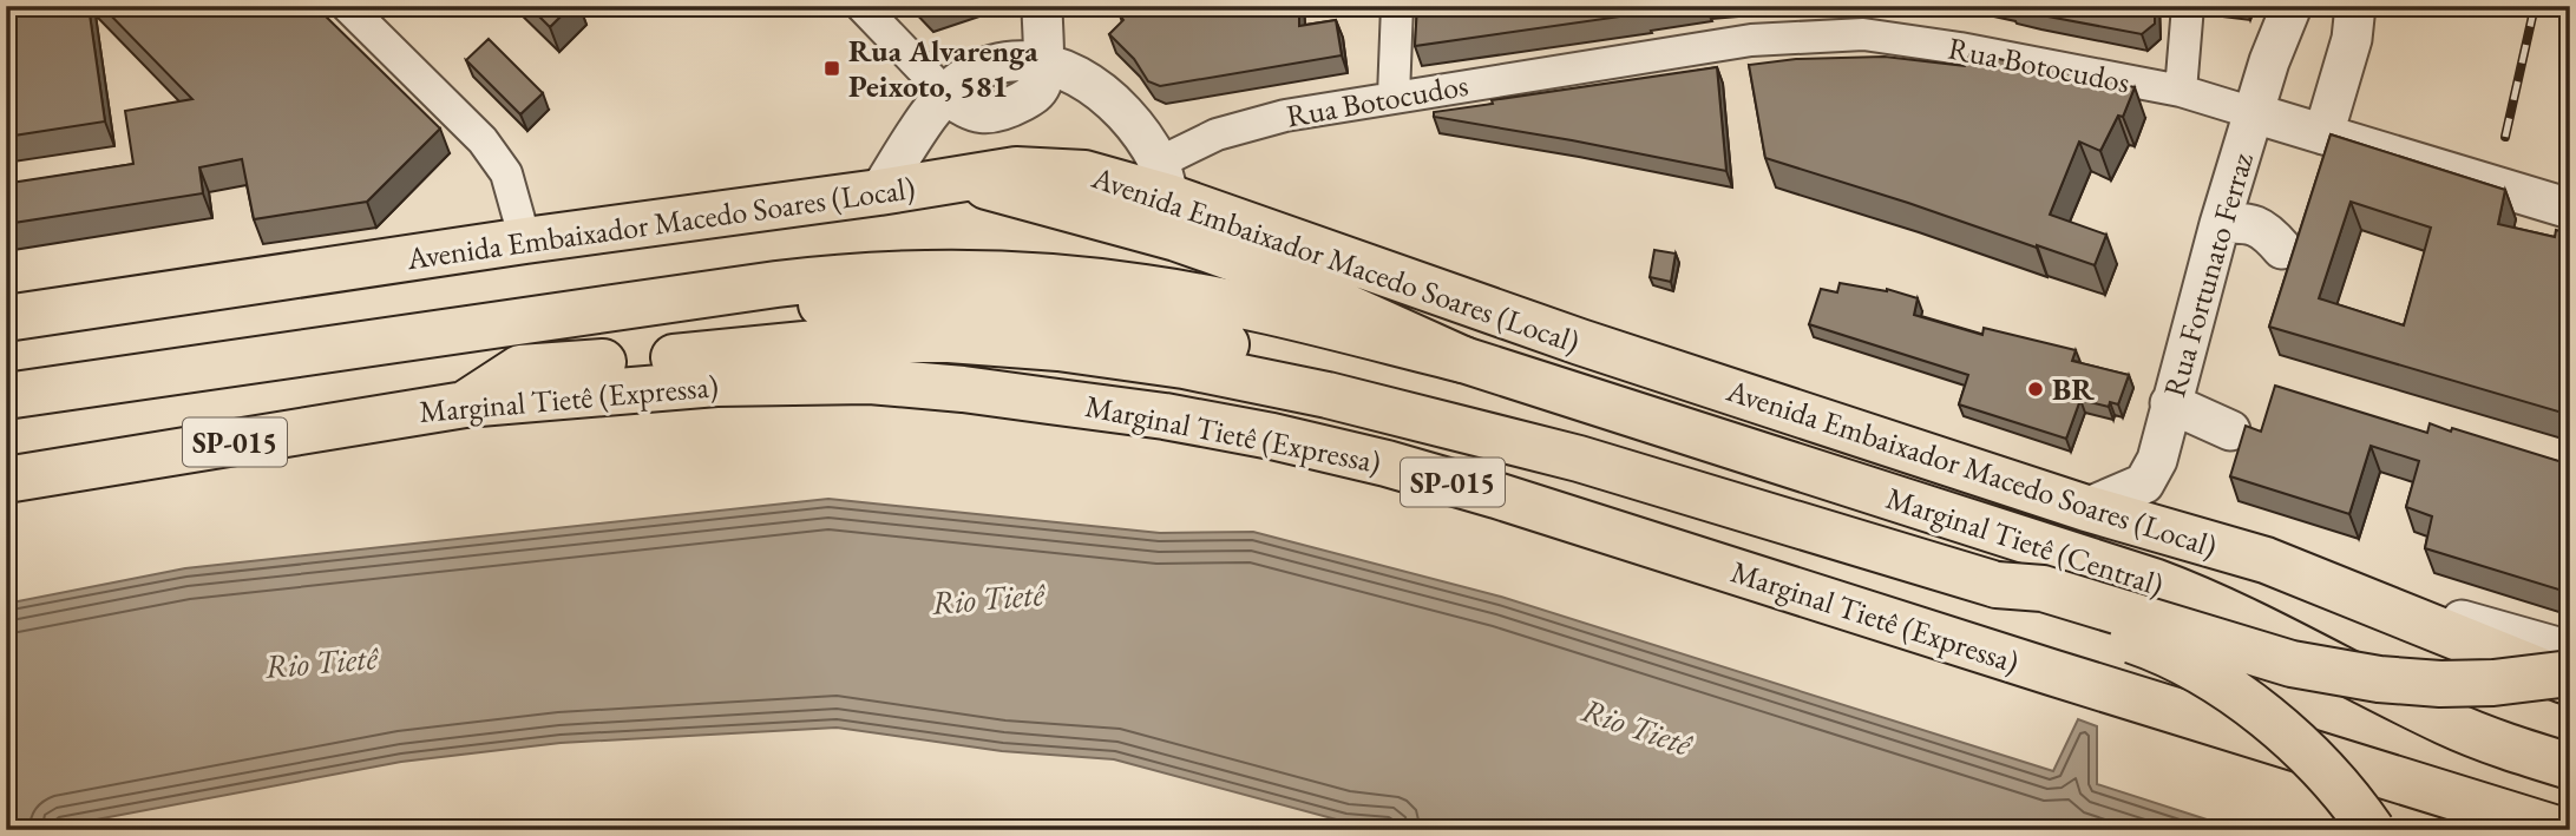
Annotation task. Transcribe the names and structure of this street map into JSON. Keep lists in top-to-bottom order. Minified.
{"streets":{"highway":["Avenida Embaixador Macedo Soares (Local)","Marginal Tietê (Expressa)","SP-015","Marginal Tietê (Central)"],"street":["Rua Botocudos","Rua Fortunato Ferraz"]},"crossings":[["Rua Botocudos","Avenida Embaixador Macedo Soares (Local)"],["Rua Botocudos","Rua Fortunato Ferraz"],["Avenida Embaixador Macedo Soares (Local)","Rua Fortunato Ferraz"]],"water":["Rio Tietê"],"places":{"transit":["Rua Alvarenga Peixoto, 581"],"other":["BR"]}}
